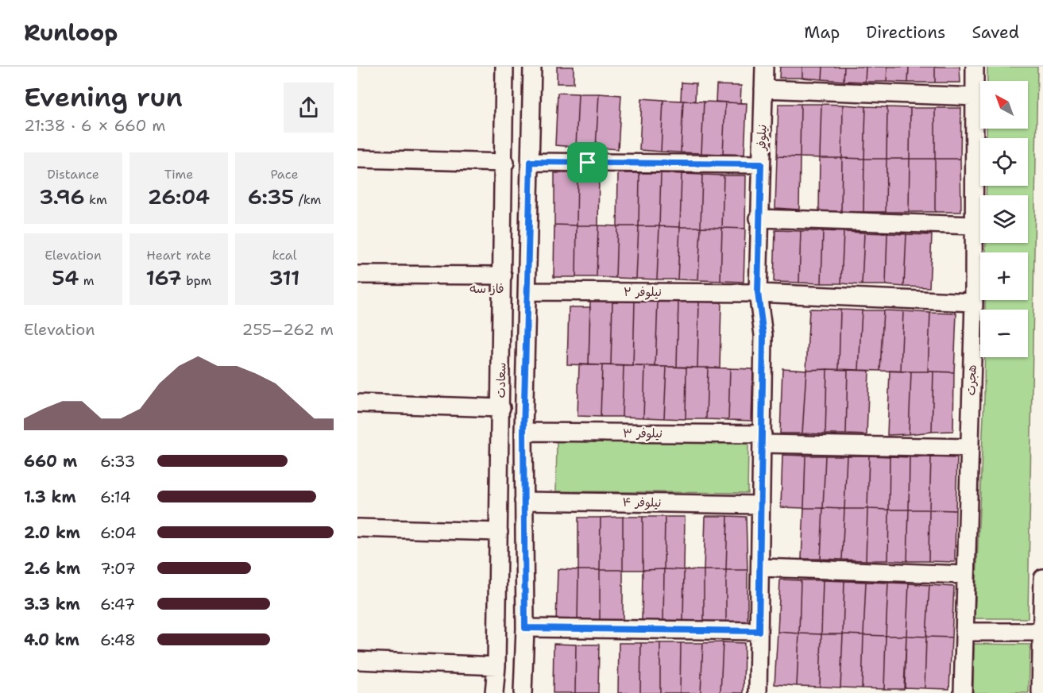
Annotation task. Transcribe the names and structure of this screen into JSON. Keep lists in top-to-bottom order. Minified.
{"streets":{"street":["نیلوفر","نیلوفر ۲","سعادت","هجرت","نیلوفر ۳","نیلوفر ۴"]},"crossings":[["نیلوفر","نیلوفر ۲"],["نیلوفر","نیلوفر ۳"],["نیلوفر","نیلوفر ۴"],["نیلوفر ۲","سعادت"],["نیلوفر ۲","هجرت"],["سعادت","نیلوفر ۳"],["سعادت","نیلوفر ۴"],["هجرت","نیلوفر ۳"]],"districts":["فاز سه"],"north":"top left","page":{"header":"Runloop","nav":["Map","Directions","Saved"],"heading":["Evening run","21:38 · 6 × 660 m"],"map_buttons":["+","−"],"stats":[["Distance","3.96 km"],["Time","26:04"],["Pace","6:35 /km"],["Elevation","54 m"],["Heart rate","167 bpm"],["kcal","311"]],"chart":["Elevation","255–262 m"],"list":[{"name":"660 m","note":"6:33"},{"name":"1.3 km","note":"6:14"},{"name":"2.0 km","note":"6:04"},{"name":"2.6 km","note":"7:07"},{"name":"3.3 km","note":"6:47"},{"name":"4.0 km","note":"6:48"}]}}
